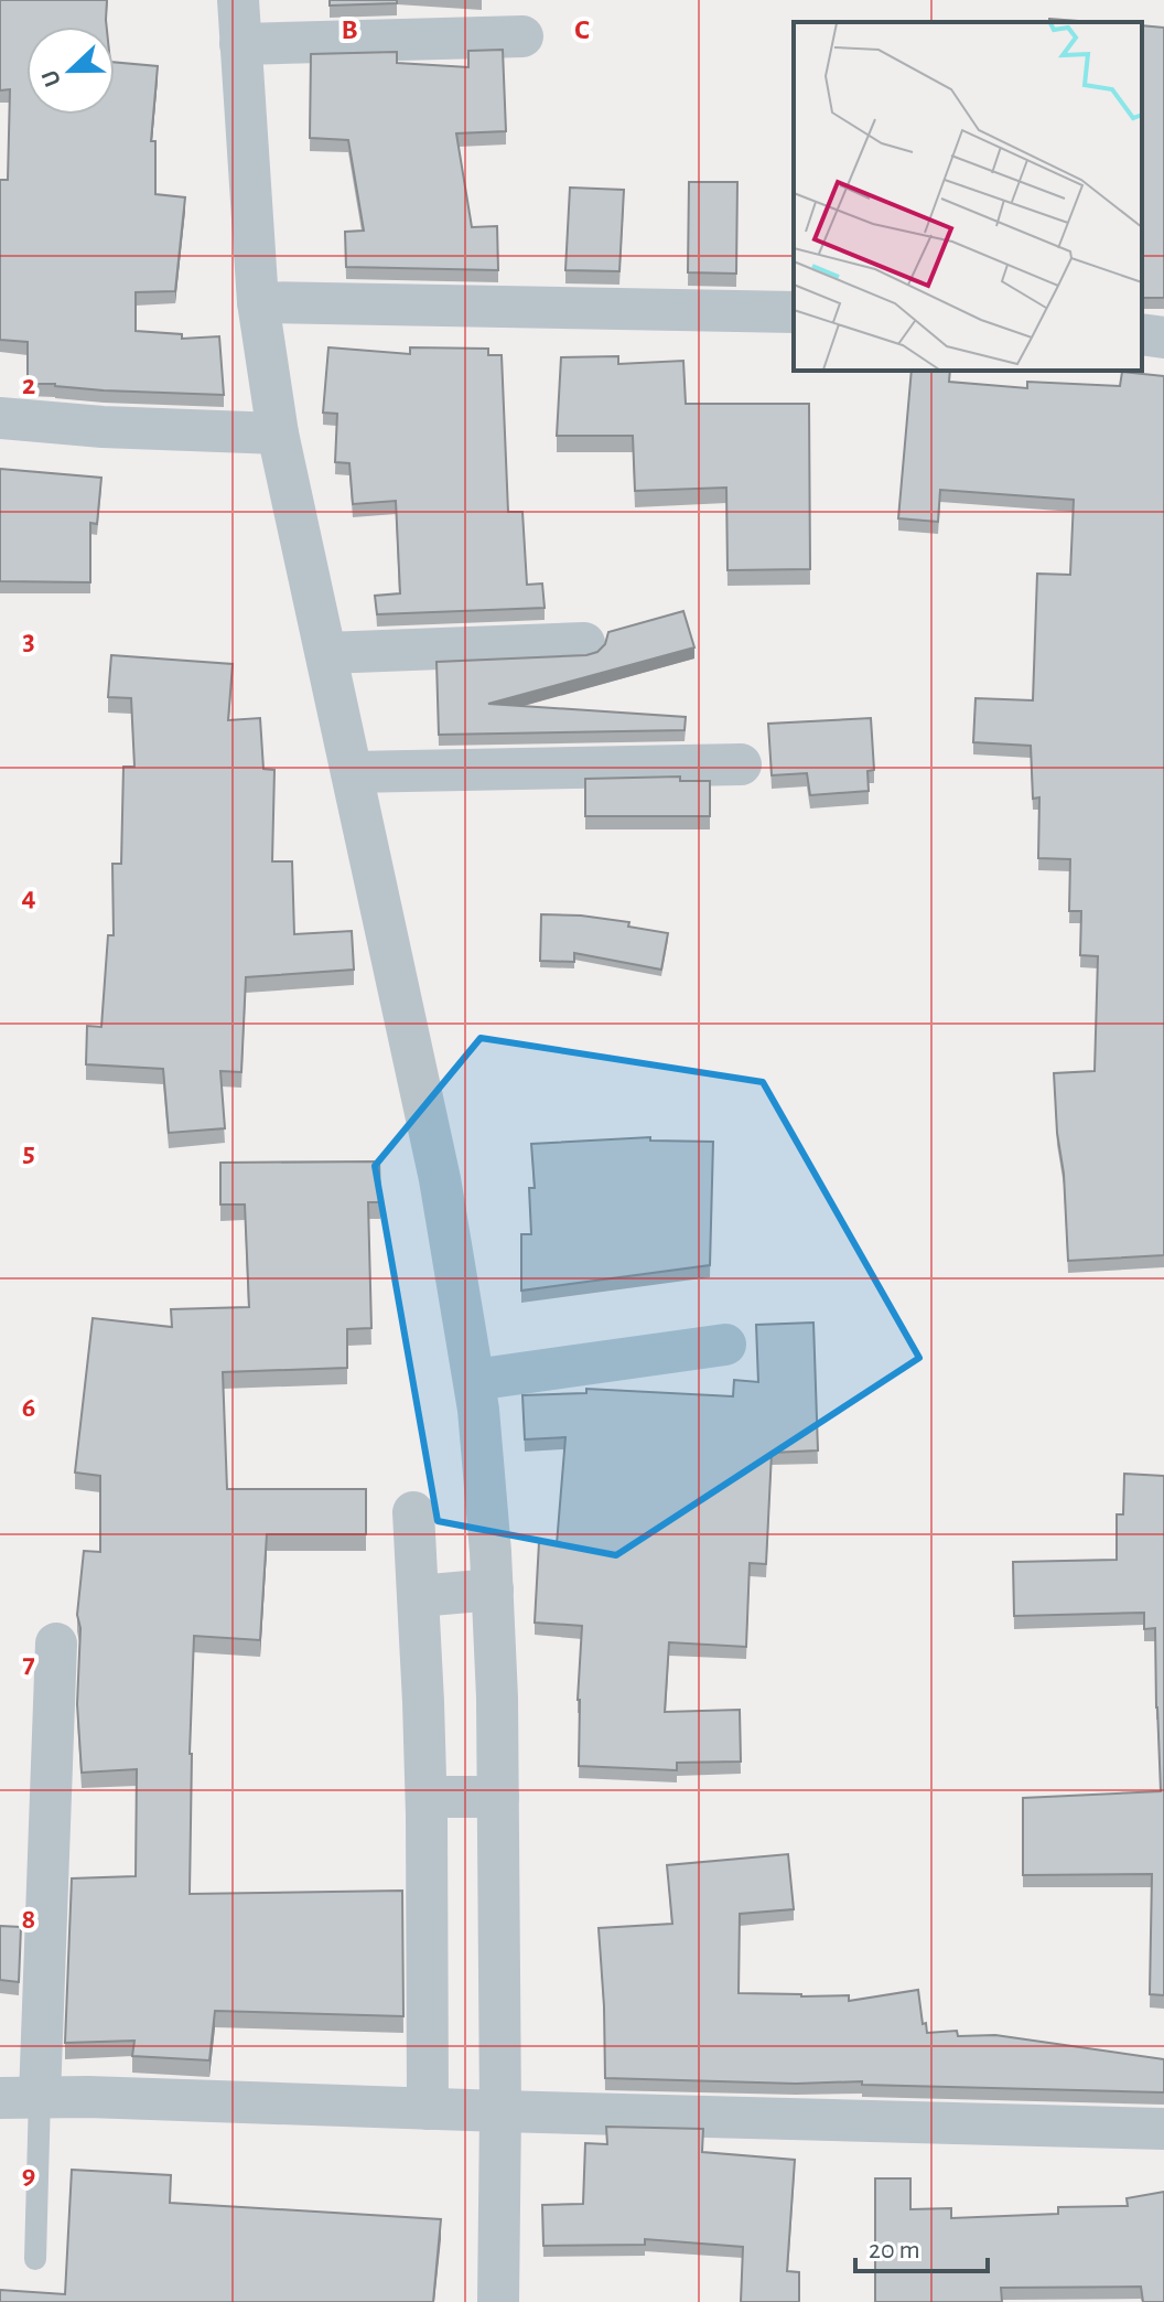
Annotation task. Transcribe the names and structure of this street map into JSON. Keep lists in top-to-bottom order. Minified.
{"scale_bar":"20 m","north":"left","grid":{"columns":["B","C"],"rows":["2","3","4","5","6","7","8","9"]}}
